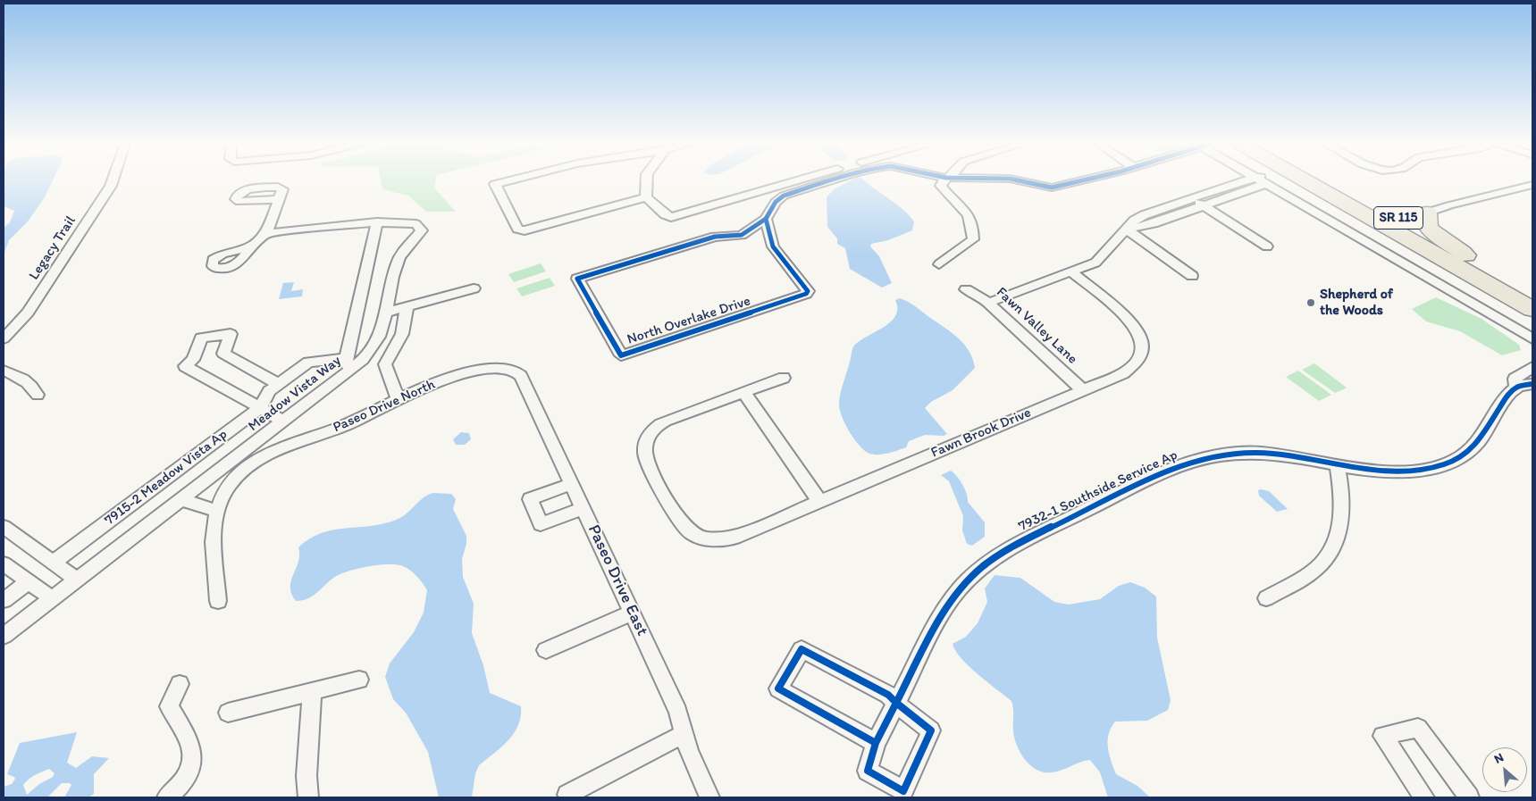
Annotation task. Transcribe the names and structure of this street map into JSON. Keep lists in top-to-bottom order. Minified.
{"streets":{"highway":["SR 115"],"street":["Legacy Trail","North Overlake Drive","Fawn Valley Lane","Meadow Vista Way","Paseo Drive North","Fawn Brook Drive","7915-2 Meadow Vista Ap","7932-1 Southside Service Ap","Paseo Drive East"]},"crossings":[["Fawn Valley Lane","Fawn Brook Drive"],["Meadow Vista Way","Paseo Drive North"],["Meadow Vista Way","7915-2 Meadow Vista Ap"],["Paseo Drive North","Paseo Drive East"]],"places":["Shepherd of the Woods"],"north":"top left"}
